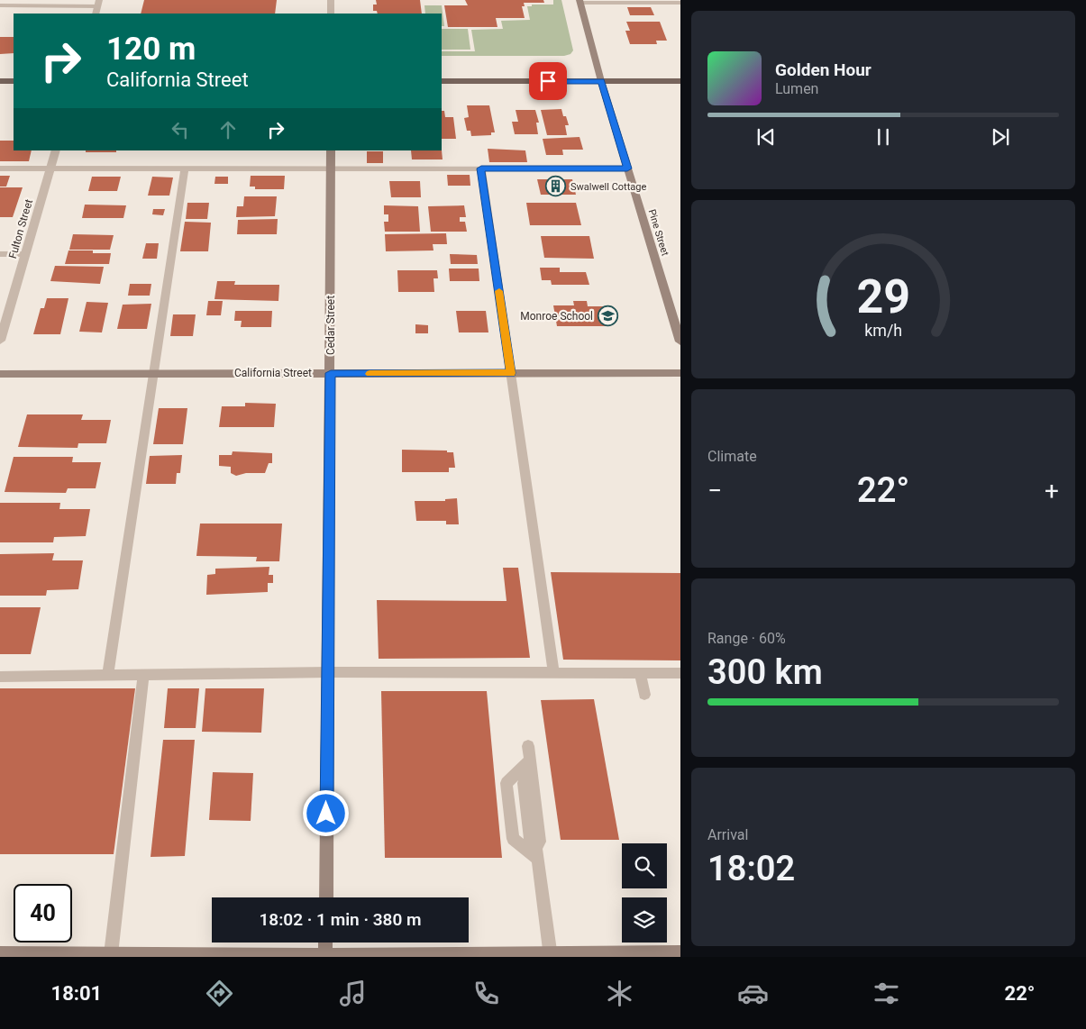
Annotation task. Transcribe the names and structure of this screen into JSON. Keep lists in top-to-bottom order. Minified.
{"streets":{"street":["Fulton Street","Pine Street","Cedar Street","California Street"]},"crossings":[["Cedar Street","California Street"]],"places":{"building":["Swalwell Cottage"],"school or university":["Monroe School"]},"page":{"turn":["120 m","California Street"],"song":["Golden Hour","Lumen"],"tile":["Climate",["Range · 60%","300 km"],["Arrival","18:02"]],"heat":["−","22°","+"],"limit":"40","trip":"18:02 · 1 min · 380 m","tabs":["18:01","22°"],"gauge":["29","km/h"]}}
